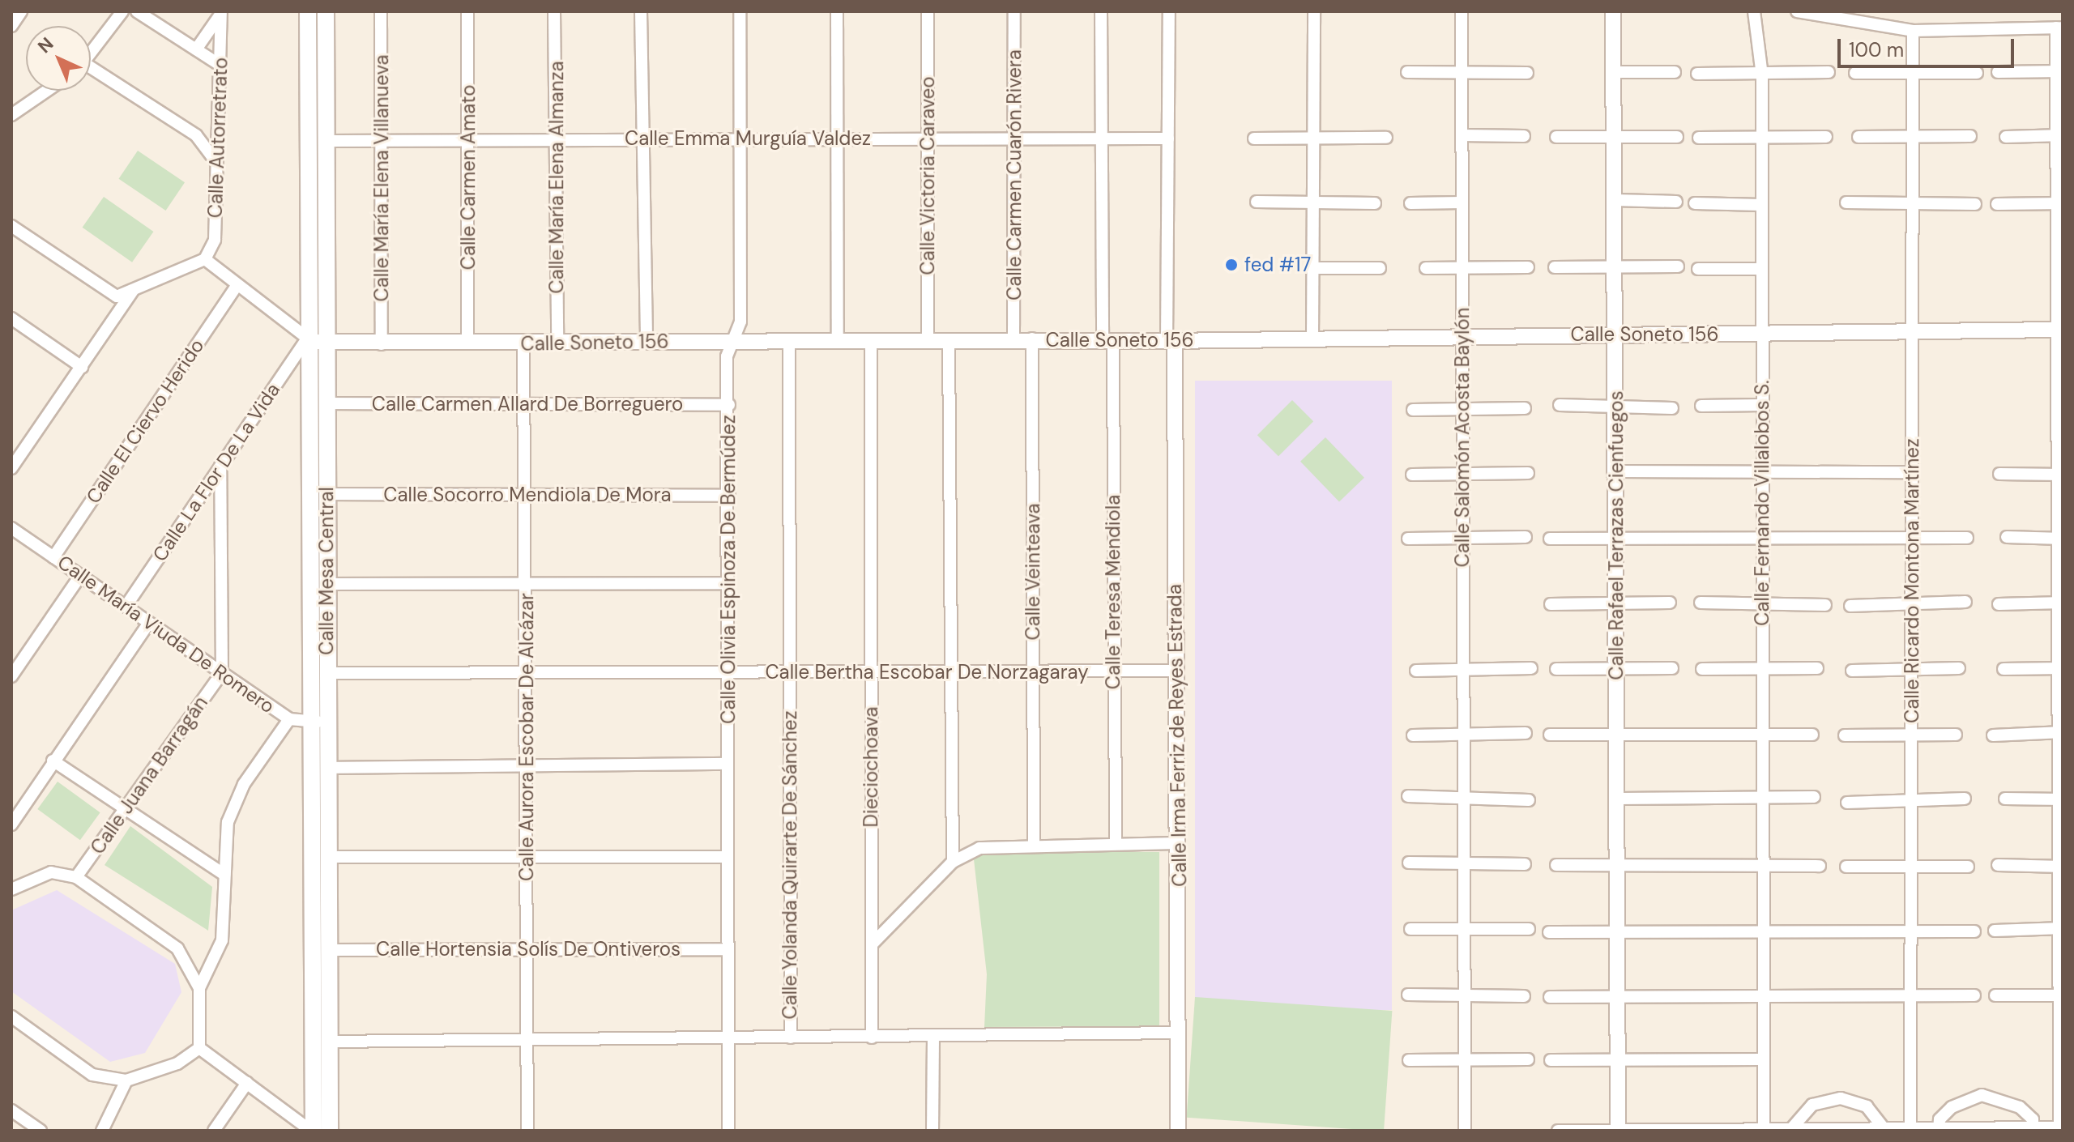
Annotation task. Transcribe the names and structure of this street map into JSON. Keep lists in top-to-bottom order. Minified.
{"streets":{"main road":["Calle Mesa Central"],"street":["Calle Autorretrato","Calle Emma Murguía Valdez","Calle Carmen Cuarón Rivera","Calle Victoria Caraveo","Calle Carmen Amato","Calle María Elena Almanza","Calle María Elena Villanueva","Calle Soneto 156","Calle Carmen Allard De Borreguero","Calle El Ciervo Herido","Calle Salomón Acosta Baylón","Calle La Flor De La Vida","Calle Socorro Mendiola De Mora","Calle Fernando Villalobos S.","Calle Rafael Terrazas Cienfuegos","Calle Olivia Espinoza De Bermúdez","Calle Veinteava","Calle Ricardo Montona Martínez","Calle Teresa Mendiola","Calle María Viuda De Romero","Calle Bertha Escobar De Norzagaray","Calle Irma Ferriz de Reyes Estrada","Calle Aurora Escobar De Alcázar","Dieciochoava","Calle Juana Barragán","Calle Yolanda Quirarte De Sánchez","Calle Hortensia Solís De Ontiveros"]},"crossings":[["Calle Emma Murguía Valdez","Calle Carmen Cuarón Rivera"],["Calle Emma Murguía Valdez","Calle Victoria Caraveo"],["Calle Emma Murguía Valdez","Calle Carmen Amato"],["Calle Emma Murguía Valdez","Calle María Elena Almanza"],["Calle Emma Murguía Valdez","Calle María Elena Villanueva"],["Calle Emma Murguía Valdez","Calle Olivia Espinoza De Bermúdez"],["Calle Emma Murguía Valdez","Calle Mesa Central"],["Calle Emma Murguía Valdez","Calle Teresa Mendiola"],["Calle Carmen Cuarón Rivera","Calle Soneto 156"],["Calle Victoria Caraveo","Calle Soneto 156"],["Calle Carmen Amato","Calle Soneto 156"],["Calle María Elena Almanza","Calle Soneto 156"],["Calle María Elena Villanueva","Calle Soneto 156"],["Calle Soneto 156","Calle Salomón Acosta Baylón"],["Calle Soneto 156","Calle La Flor De La Vida"],["Calle Soneto 156","Calle Fernando Villalobos S."],["Calle Soneto 156","Calle Rafael Terrazas Cienfuegos"],["Calle Soneto 156","Calle Olivia Espinoza De Bermúdez"],["Calle Soneto 156","Calle Mesa Central"],["Calle Soneto 156","Calle Veinteava"],["Calle Soneto 156","Calle Ricardo Montona Martínez"],["Calle Soneto 156","Calle Teresa Mendiola"],["Calle Soneto 156","Calle Irma Ferriz de Reyes Estrada"],["Calle Soneto 156","Calle Aurora Escobar De Alcázar"],["Calle Soneto 156","Dieciochoava"],["Calle Soneto 156","Calle Yolanda Quirarte De Sánchez"],["Calle Carmen Allard De Borreguero","Calle Olivia Espinoza De Bermúdez"],["Calle Carmen Allard De Borreguero","Calle Mesa Central"],["Calle Carmen Allard De Borreguero","Calle Aurora Escobar De Alcázar"],["Calle El Ciervo Herido","Calle María Viuda De Romero"],["Calle La Flor De La Vida","Calle Mesa Central"],["Calle La Flor De La Vida","Calle María Viuda De Romero"],["Calle Socorro Mendiola De Mora","Calle Olivia Espinoza De Bermúdez"],["Calle Socorro Mendiola De Mora","Calle Mesa Central"],["Calle Socorro Mendiola De Mora","Calle Aurora Escobar De Alcázar"],["Calle Olivia Espinoza De Bermúdez","Calle Bertha Escobar De Norzagaray"],["Calle Olivia Espinoza De Bermúdez","Calle Yolanda Quirarte De Sánchez"],["Calle Olivia Espinoza De Bermúdez","Calle Hortensia Solís De Ontiveros"],["Calle Mesa Central","Calle María Viuda De Romero"],["Calle Mesa Central","Calle Bertha Escobar De Norzagaray"],["Calle Mesa Central","Calle Yolanda Quirarte De Sánchez"],["Calle Mesa Central","Calle Hortensia Solís De Ontiveros"],["Calle Veinteava","Calle Bertha Escobar De Norzagaray"],["Calle Veinteava","Calle Irma Ferriz de Reyes Estrada"],["Calle Teresa Mendiola","Calle Bertha Escobar De Norzagaray"],["Calle Teresa Mendiola","Calle Irma Ferriz de Reyes Estrada"],["Calle María Viuda De Romero","Calle Juana Barragán"],["Calle Bertha Escobar De Norzagaray","Calle Irma Ferriz de Reyes Estrada"],["Calle Bertha Escobar De Norzagaray","Calle Aurora Escobar De Alcázar"],["Calle Bertha Escobar De Norzagaray","Dieciochoava"],["Calle Bertha Escobar De Norzagaray","Calle Yolanda Quirarte De Sánchez"],["Calle Irma Ferriz de Reyes Estrada","Dieciochoava"],["Calle Irma Ferriz de Reyes Estrada","Calle Yolanda Quirarte De Sánchez"],["Calle Aurora Escobar De Alcázar","Calle Yolanda Quirarte De Sánchez"],["Calle Aurora Escobar De Alcázar","Calle Hortensia Solís De Ontiveros"],["Dieciochoava","Calle Yolanda Quirarte De Sánchez"]],"places":["fed #17"],"scale_bar":"100 m","north":"top left"}
